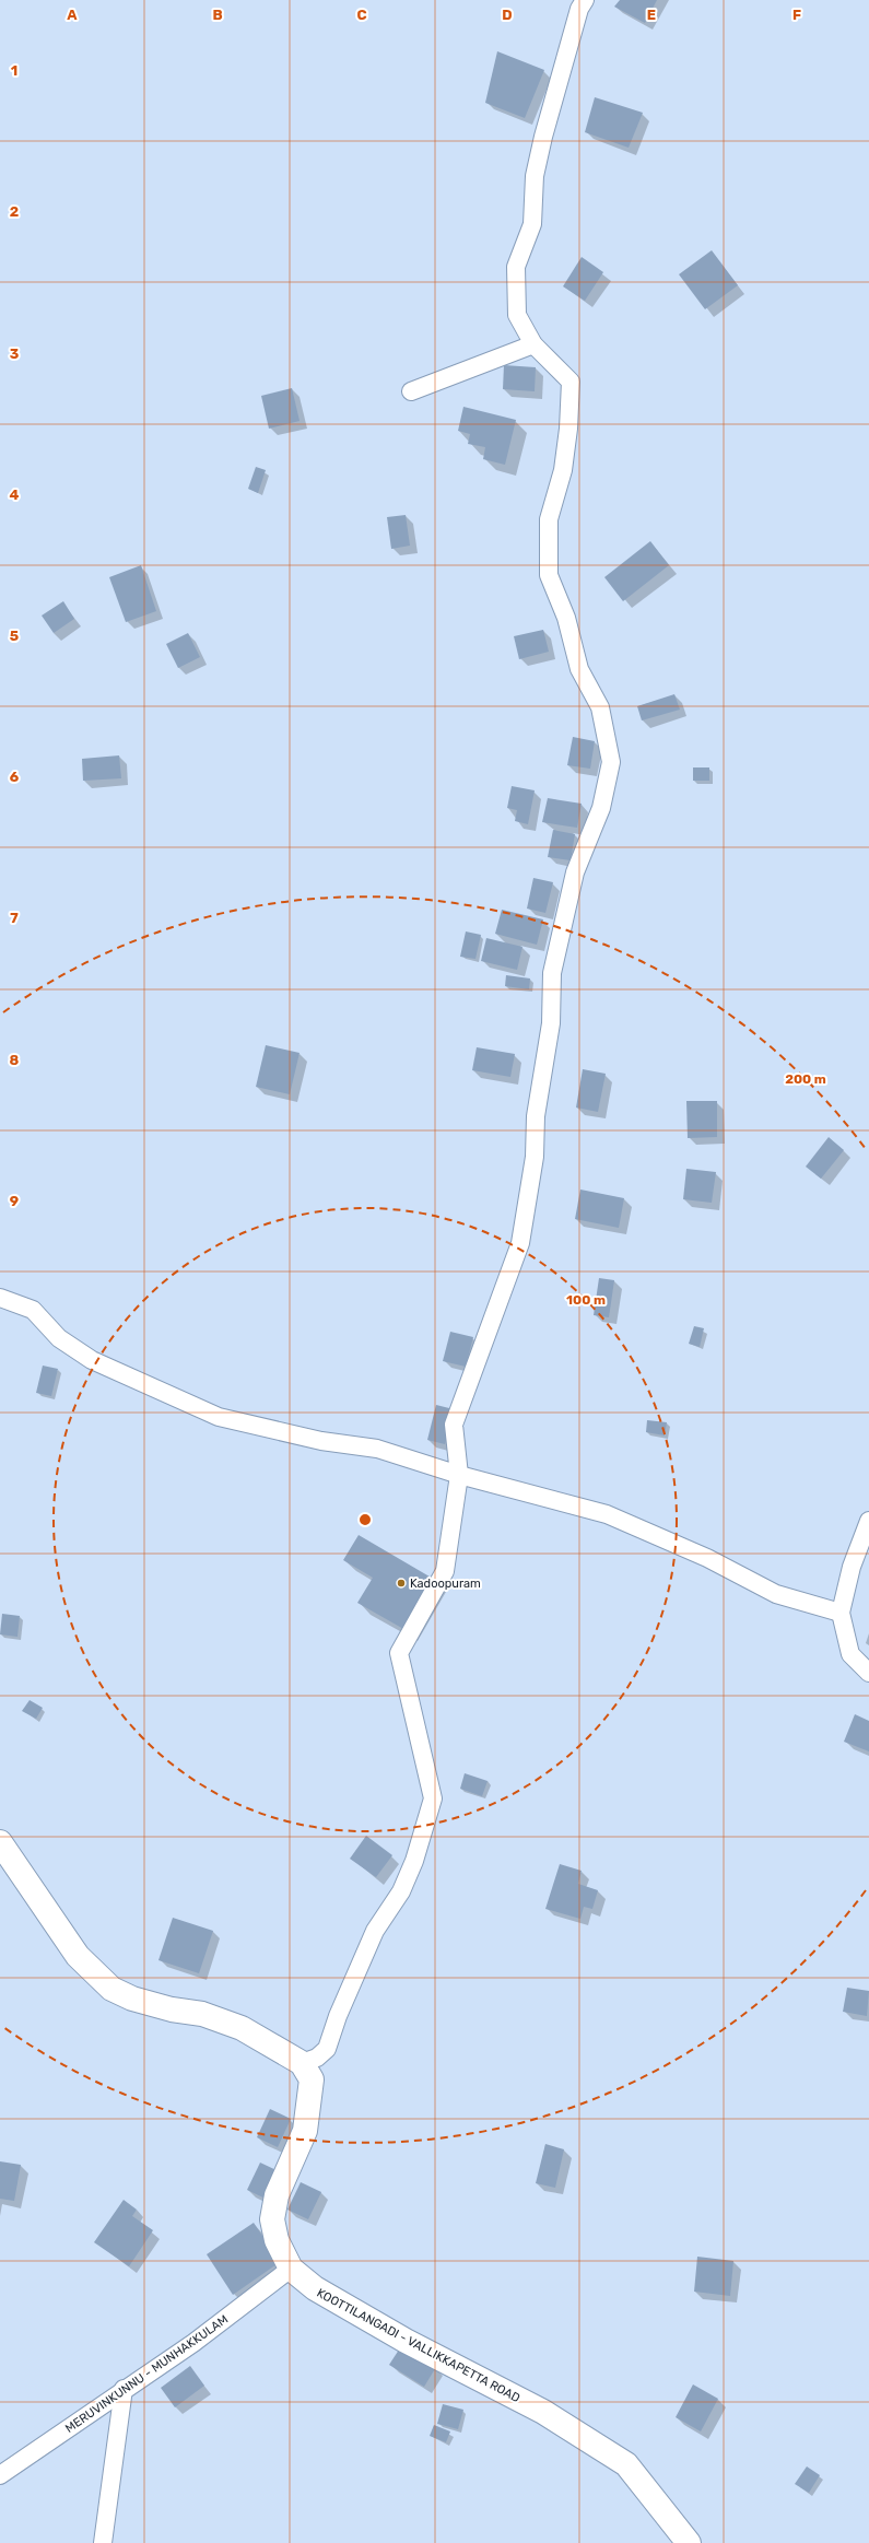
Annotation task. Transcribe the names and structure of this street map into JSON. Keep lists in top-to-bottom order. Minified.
{"streets":{"main road":["KOOTTILANGADI - VALLIKKAPETTA ROAD"],"street":["MERUVINKUNNU - MUNHAKKULAM"]},"crossings":[["KOOTTILANGADI - VALLIKKAPETTA ROAD","MERUVINKUNNU - MUNHAKKULAM"]],"places":["Kadoopuram"],"grid":{"columns":["A","B","C","D","E","F"],"rows":["1","2","3","4","5","6","7","8","9"]},"rings":["200 m","100 m"]}
